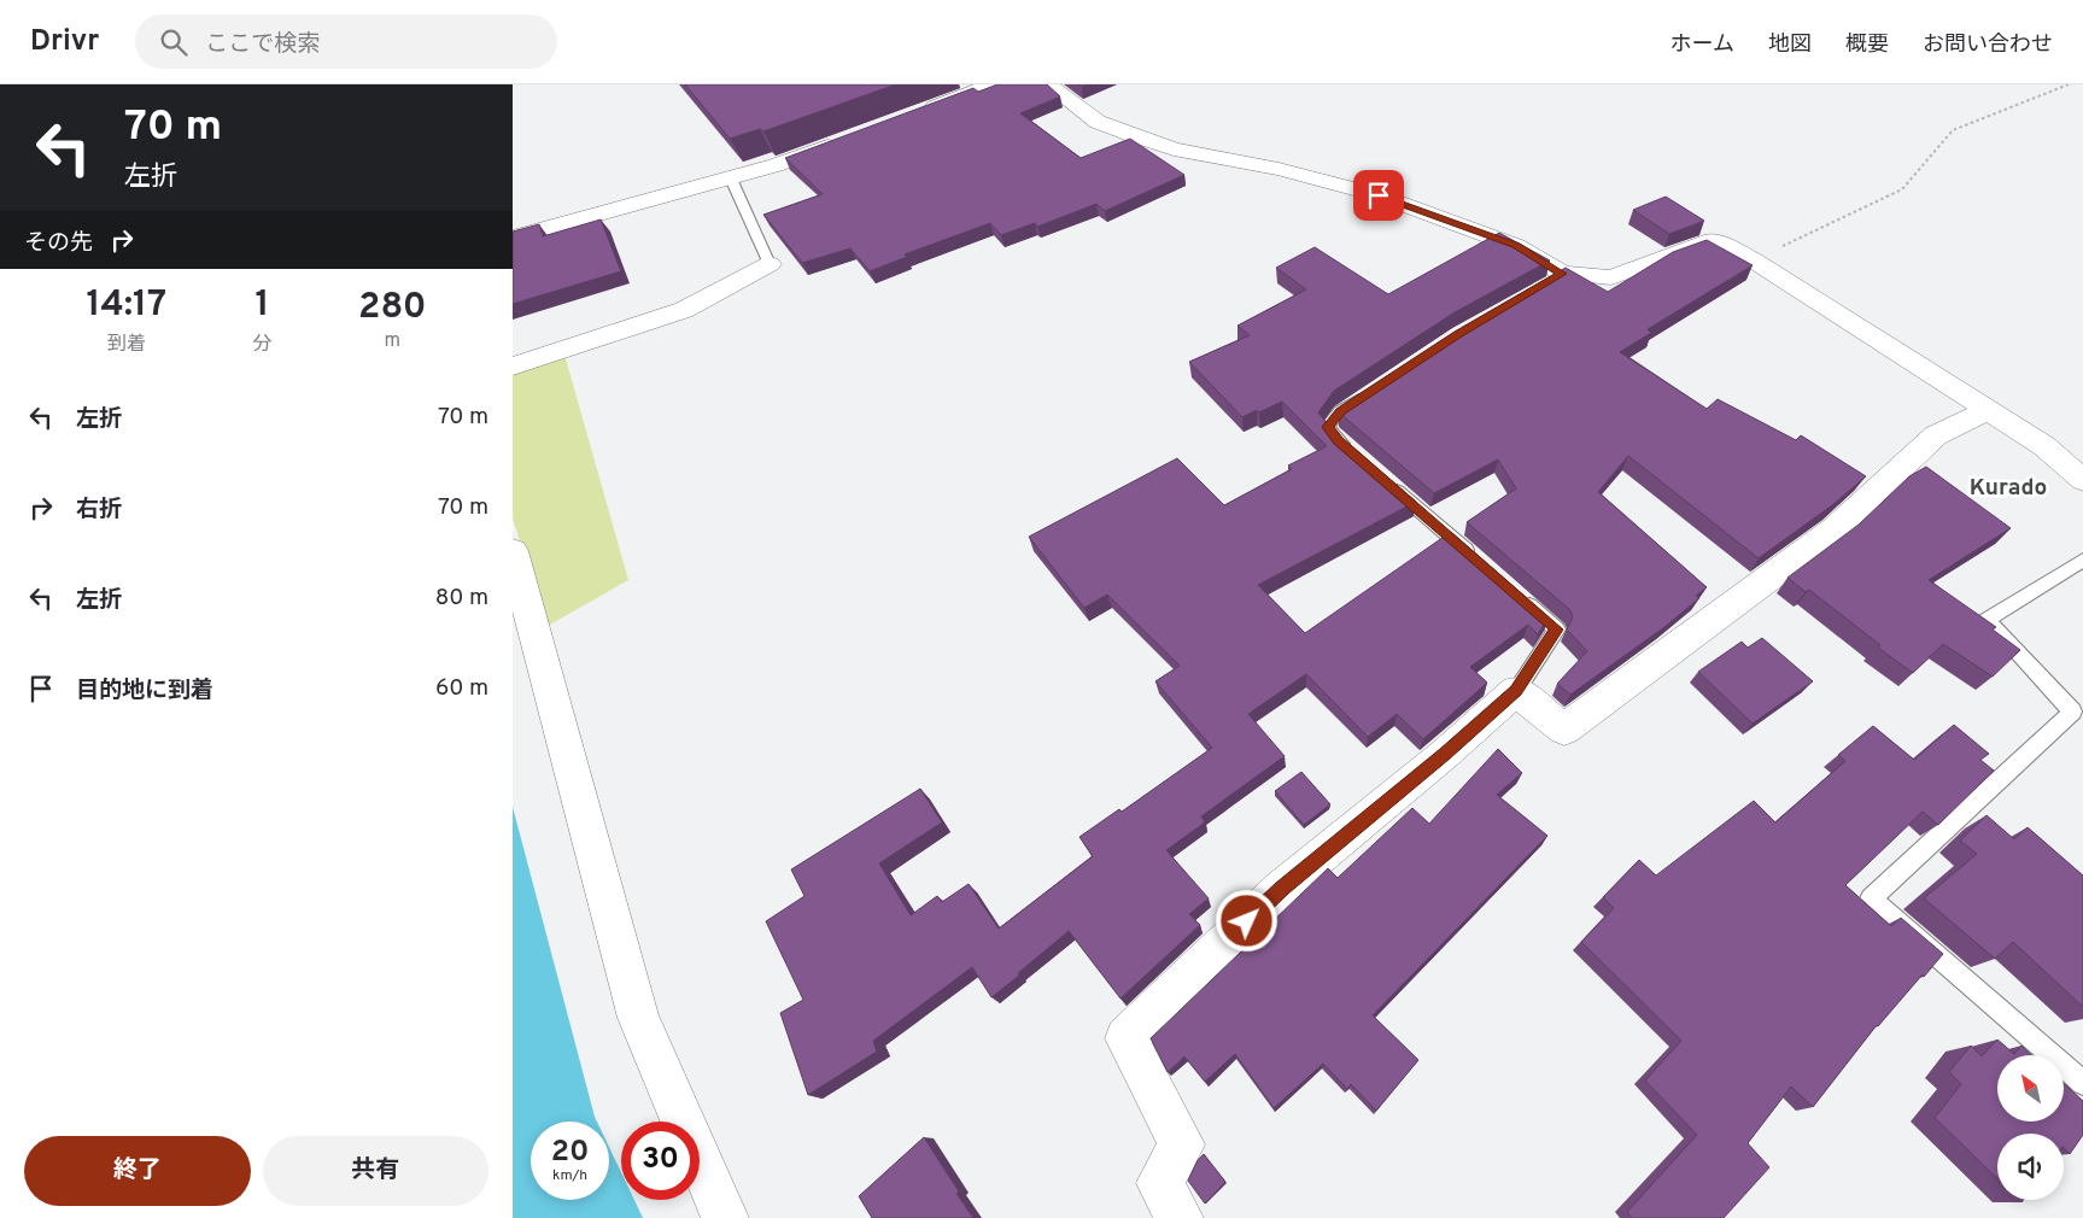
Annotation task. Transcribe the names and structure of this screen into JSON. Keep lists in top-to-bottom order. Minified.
{"districts":["Kurado"],"north":"top left","page":{"header":"Drivr","search":"ここで検索","nav":["ホーム","地図","概要","お問い合わせ"],"turn":["70 m","左折"],"then":"その先","eta":["14:17","到着","1","分","280","m"],"list":[{"name":"左折","value":"70 m"},{"name":"右折","value":"70 m"},{"name":"左折","value":"80 m"},{"name":"目的地に到着","value":"60 m"}],"speed":"20 km/h","limit":"30","buttons":["終了","共有"]}}
